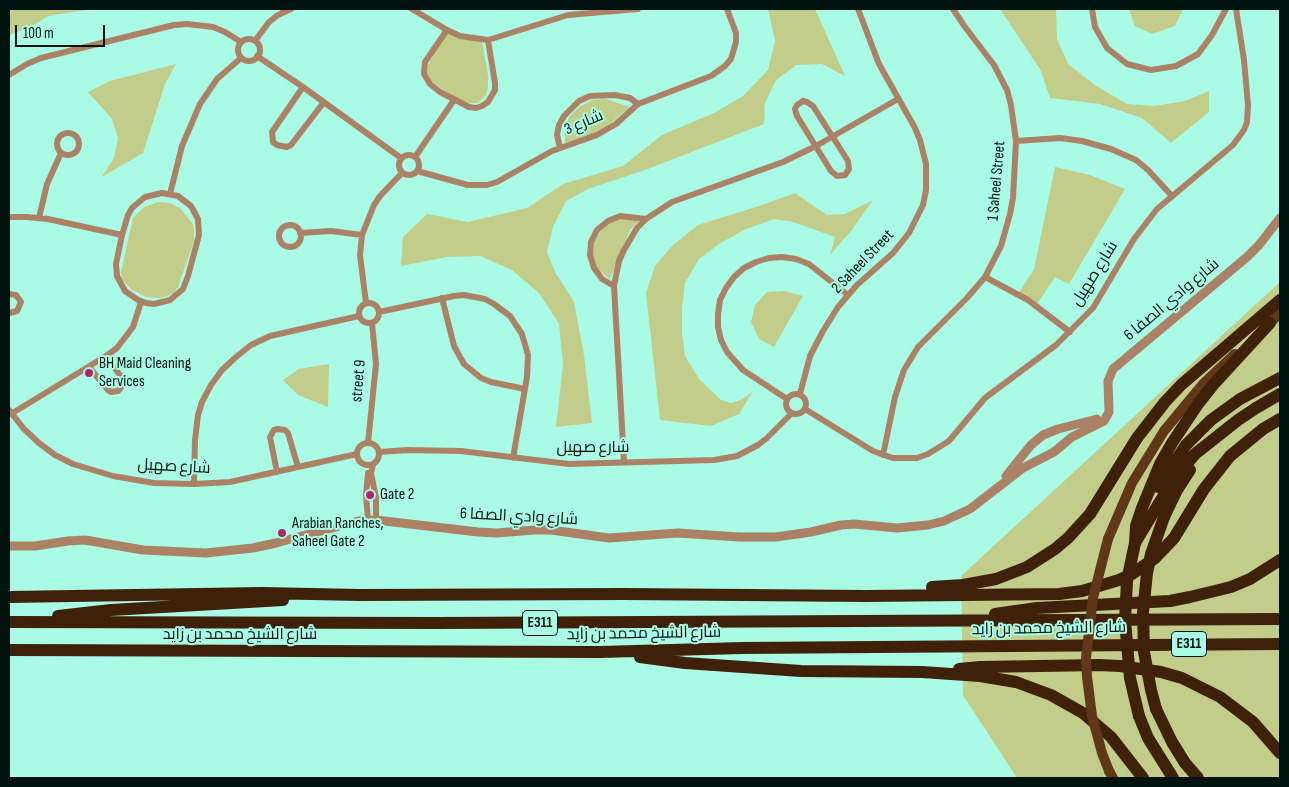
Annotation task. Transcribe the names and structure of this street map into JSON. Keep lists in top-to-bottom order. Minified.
{"streets":{"highway":["E311","شارع الشيخ محمد بن زايد"],"street":["3 شارع","1 Saheel Street","2 Saheel Street","شارع صهيل","شارع وادي الصفا 6","street 9"]},"crossings":[["1 Saheel Street","شارع صهيل"],["2 Saheel Street","شارع صهيل"],["شارع صهيل","street 9"]],"places":["BH Maid Cleaning Services","Gate 2","Arabian Ranches, Saheel Gate 2"],"scale_bar":"100 m"}
